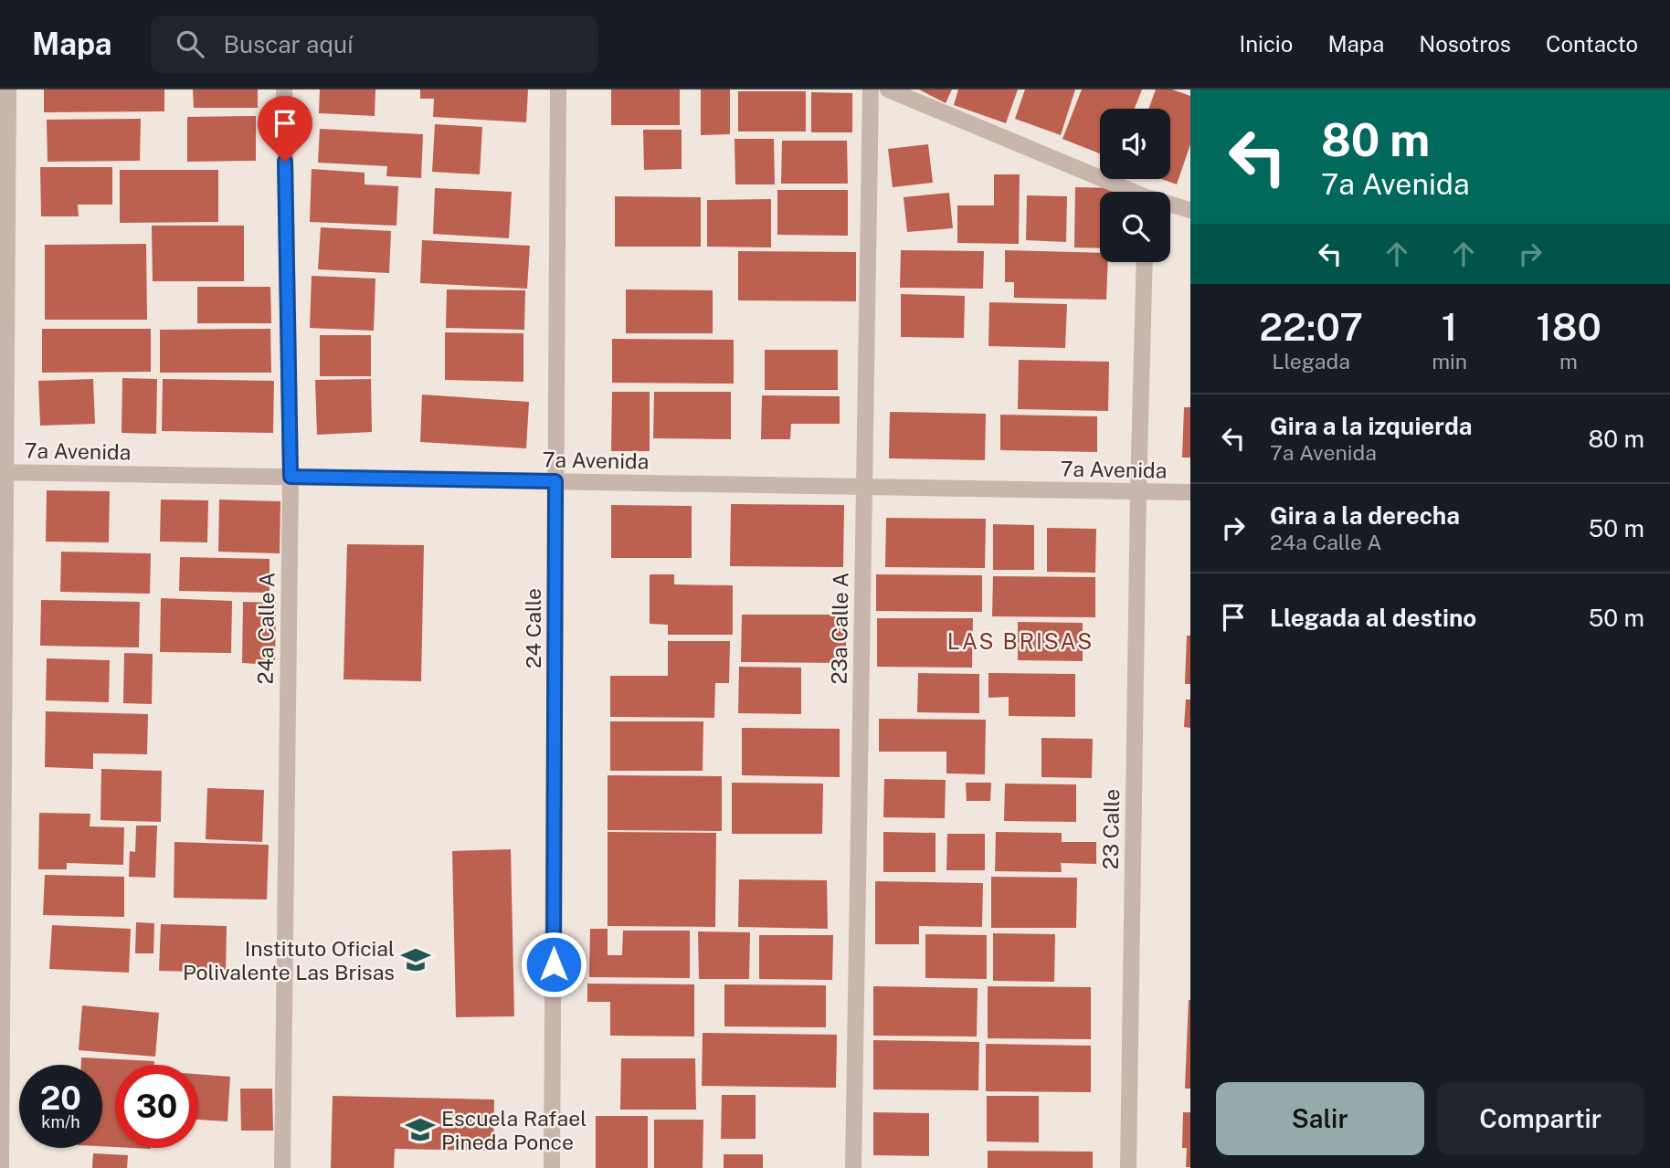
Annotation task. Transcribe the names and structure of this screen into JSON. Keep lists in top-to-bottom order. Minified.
{"streets":{"street":["7a Avenida","24a Calle A","24 Calle","23a Calle A","23 Calle"]},"crossings":[["7a Avenida","24a Calle A"],["7a Avenida","24 Calle"],["7a Avenida","23a Calle A"],["7a Avenida","23 Calle"]],"districts":["LAS BRISAS"],"places":{"school or university":["Instituto Oficial Polivalente Las Brisas","Escuela Rafael Pineda Ponce"]},"page":{"header":"Mapa","search":"Buscar aquí","nav":["Inicio","Mapa","Nosotros","Contacto"],"turn":["80 m","7a Avenida"],"eta":["22:07","Llegada","1","min","180","m"],"list":[{"name":"Gira a la izquierda","note":"7a Avenida","value":"80 m"},{"name":"Gira a la derecha","note":"24a Calle A","value":"50 m"},{"name":"Llegada al destino","value":"50 m"}],"speed":"20 km/h","limit":"30","buttons":["Salir","Compartir"]}}
